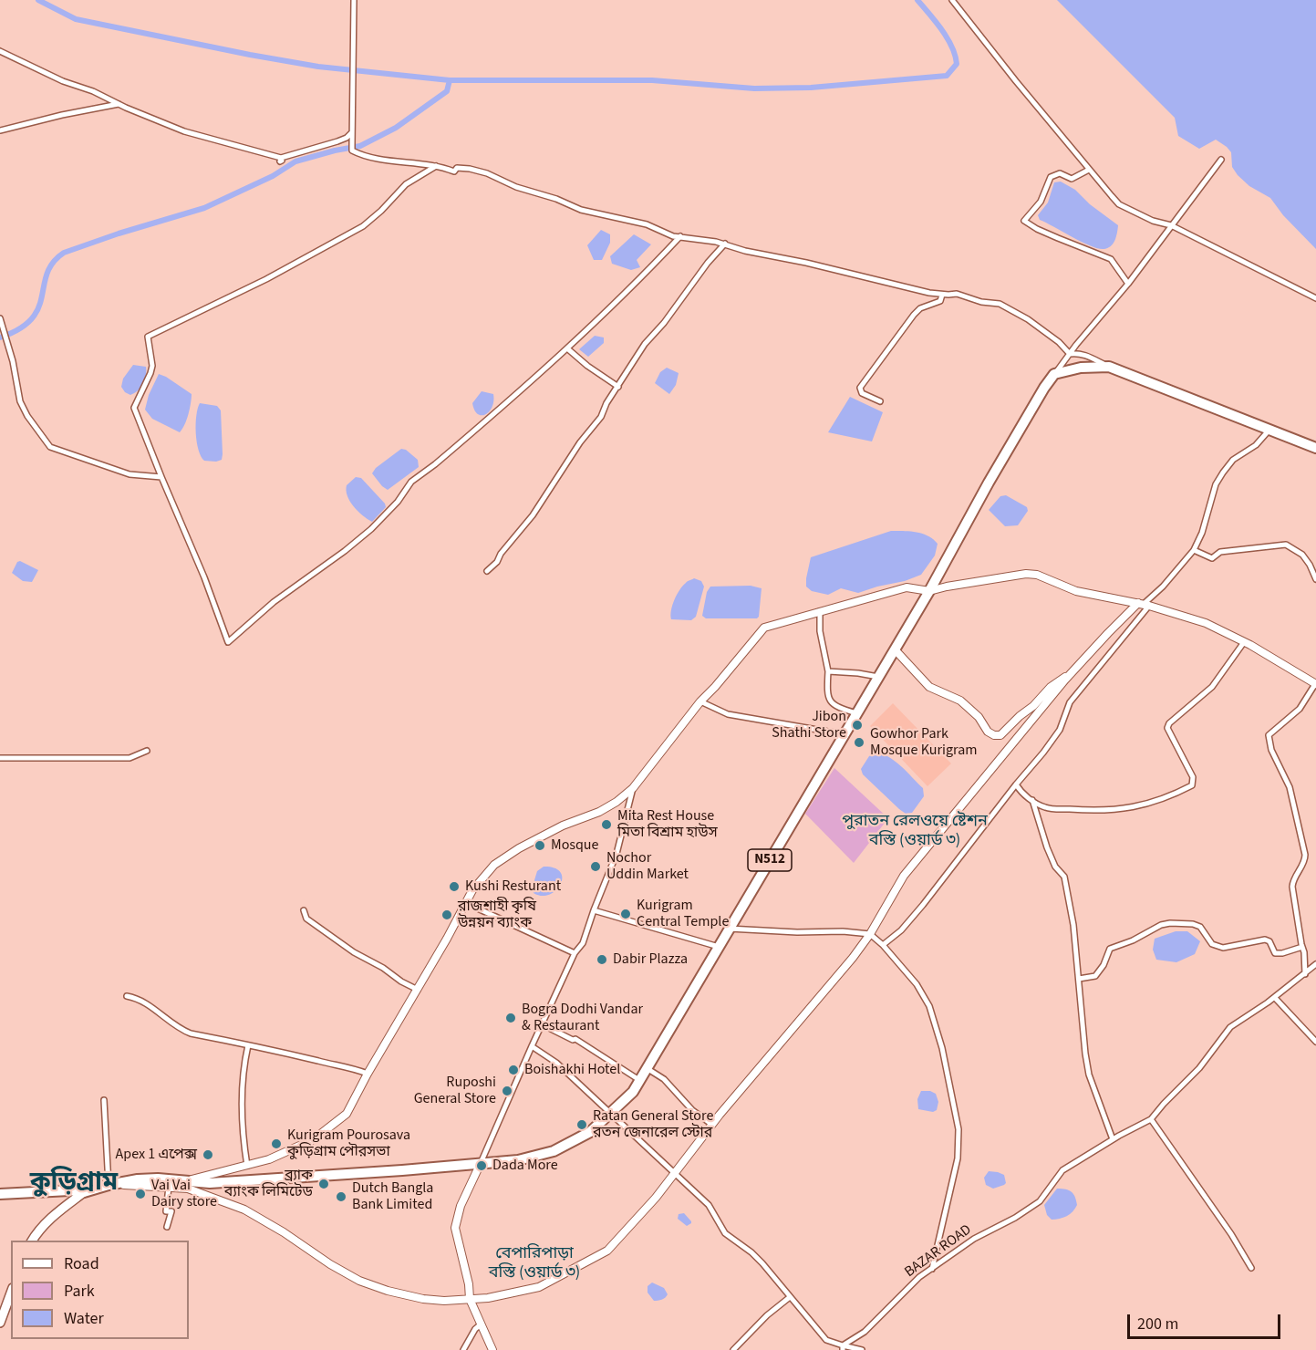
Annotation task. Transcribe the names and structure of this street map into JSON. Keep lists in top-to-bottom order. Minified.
{"streets":{"highway":["N512"],"street":["BAZAR ROAD"]},"districts":["পুরাতন রেলওয়ে ষ্টেশন বস্তি (ওয়ার্ড ৩)","কুড়িগ্রাম","বেপারিপাড়া বস্তি (ওয়ার্ড ৩)"],"places":["Jibon Shathi Store","Gowhor Park Mosque Kurigram","Mita Rest House মিতা বিশ্রাম হাউস","Mosque","Nochor Uddin Market","Kushi Resturant","Kurigram Central Temple","রাজশাহী কৃষি উন্নয়ন ব্যাংক","Dabir Plazza","Bogra Dodhi Vandar & Restaurant","Boishakhi Hotel","Ruposhi General Store","Ratan General Store রতন জেনারেল স্টোর","Kurigram Pourosava কুড়িগ্রাম পৌরসভা","Apex 1 এপেক্স","Dada More","ব্র্যাক ব্যাংক লিমিটেড","Vai Vai Dairy store","Dutch Bangla Bank Limited"],"legend":["Road","Park","Water"],"scale_bar":"200 m"}
